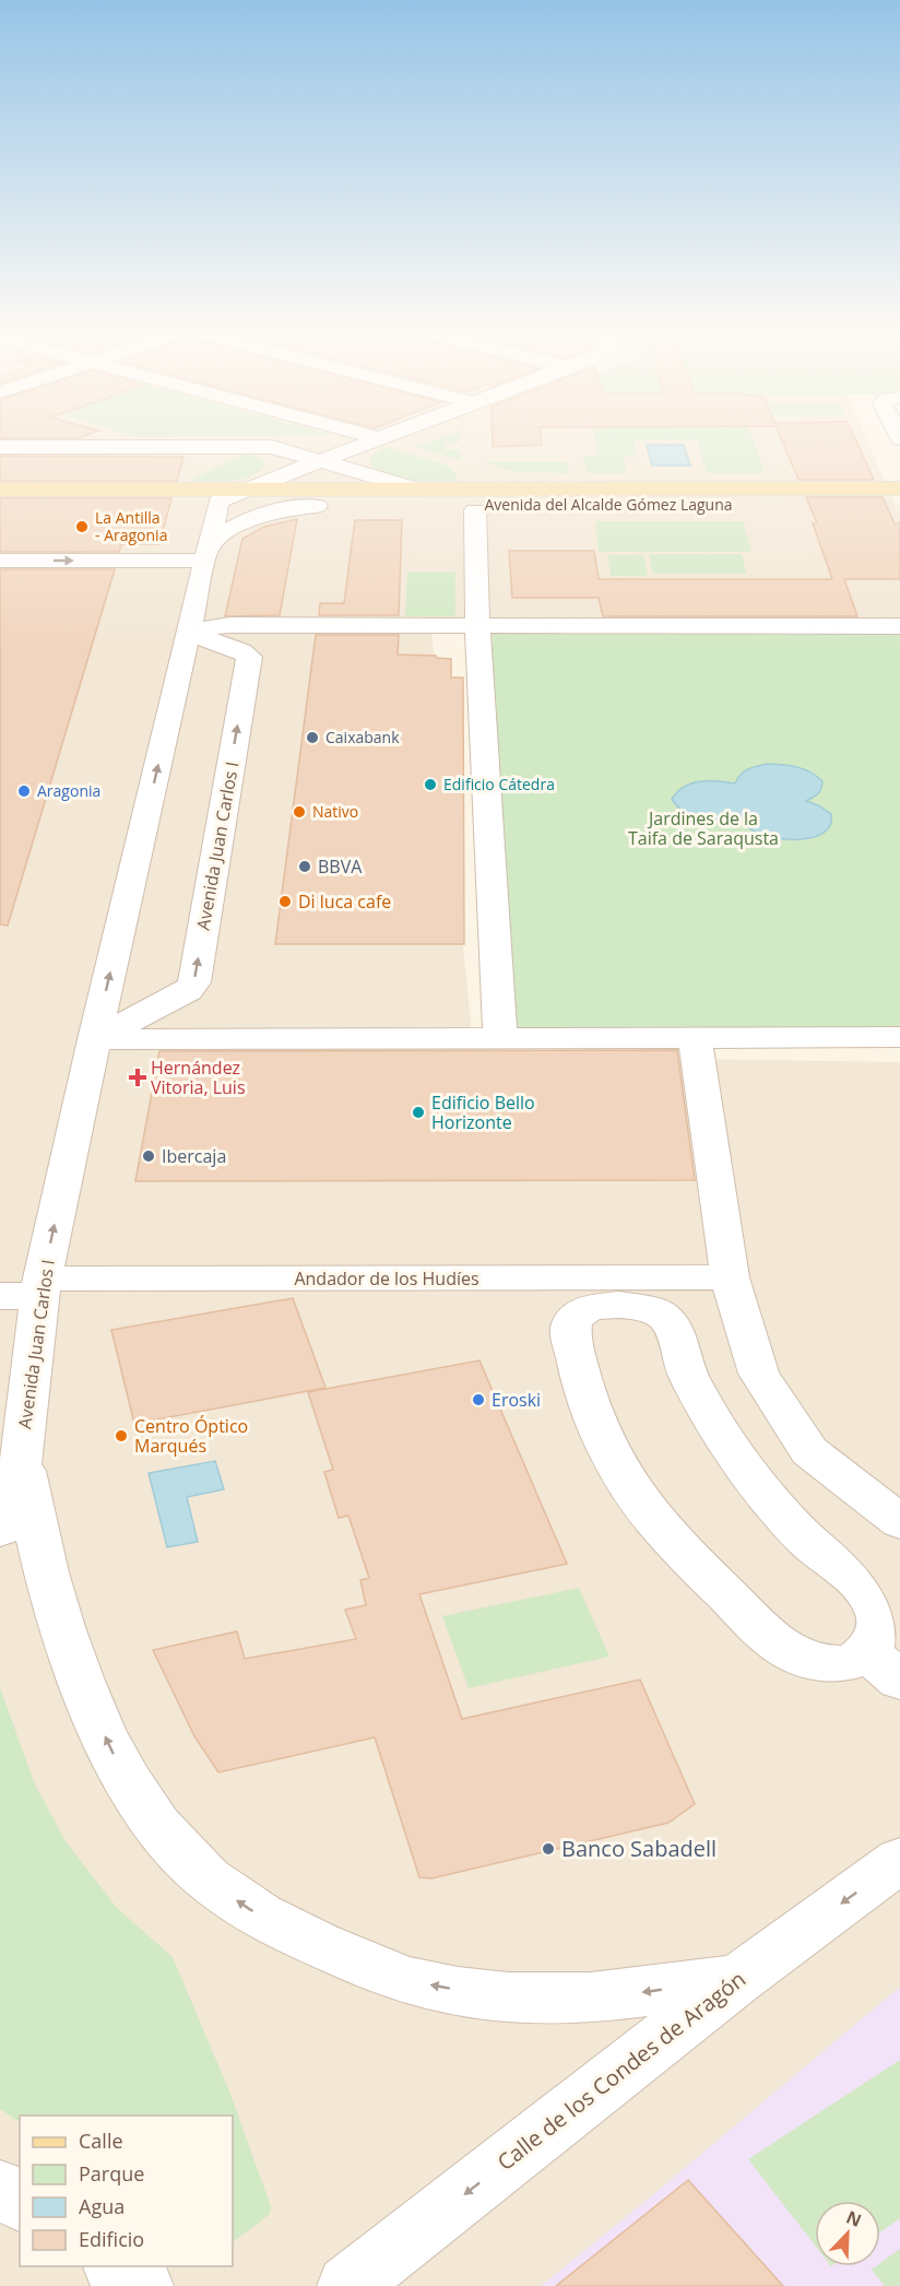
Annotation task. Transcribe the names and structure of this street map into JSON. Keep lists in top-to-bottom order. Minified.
{"streets":{"main road":["Avenida del Alcalde Gómez Laguna"],"street":["Avenida Juan Carlos I","Andador de los Hudíes","Calle de los Condes de Aragón"]},"crossings":[["Avenida del Alcalde Gómez Laguna","Avenida Juan Carlos I"],["Avenida Juan Carlos I","Andador de los Hudíes"],["Avenida Juan Carlos I","Calle de los Condes de Aragón"]],"one_way":["Calle de los Condes de Aragón"],"parks":["Jardines de la Taifa de Saraqusta"],"places":{"other":["La Antilla - Aragonia","Caixabank","Edificio Cátedra","Aragonia","Nativo","BBVA","Di luca cafe","Edificio Bello Horizonte","Ibercaja","Eroski","Centro Óptico Marqués","Banco Sabadell"],"health":["Hernández Vitoria, Luis"]},"legend":["Calle","Parque","Agua","Edificio"],"north":"top right"}
